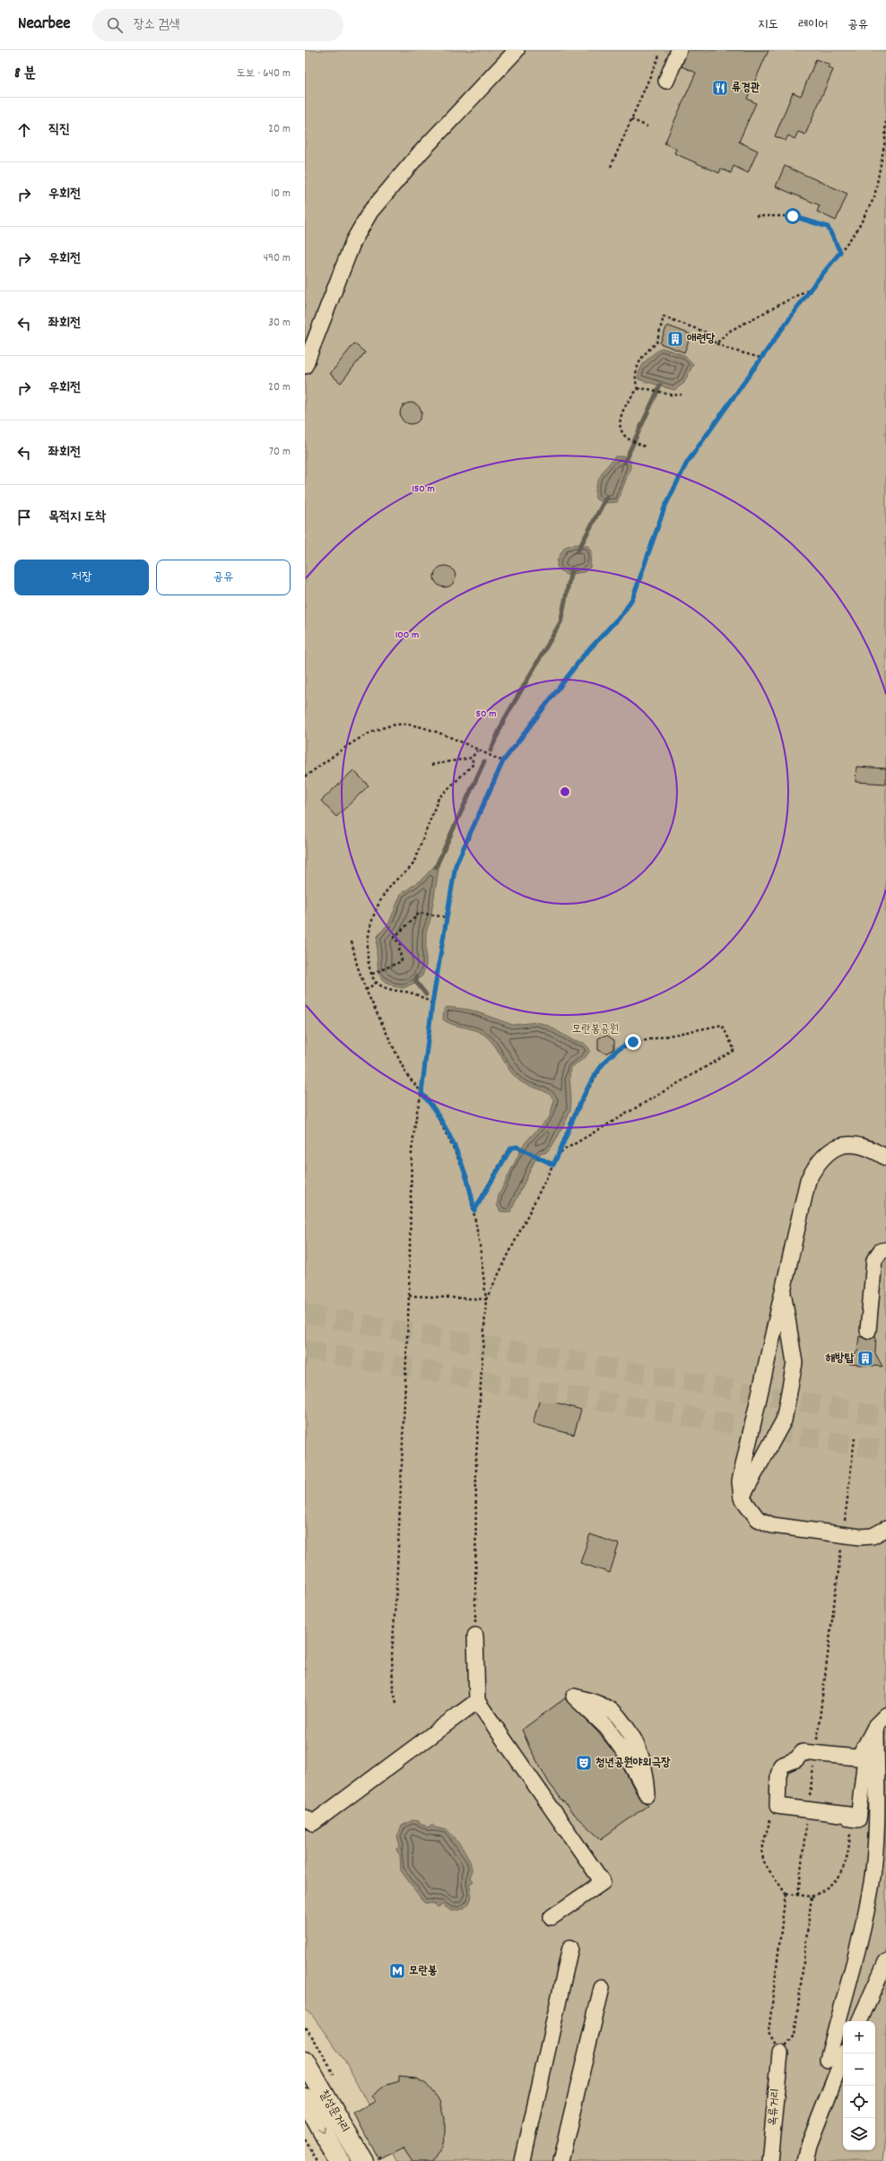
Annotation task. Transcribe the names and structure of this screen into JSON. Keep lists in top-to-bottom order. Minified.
{"streets":{"main road":["칠성문거리"],"street":["옥류거리"]},"parks":["모란봉공원"],"places":{"restaurant":["류경관"],"building":["애련당","해방탑"],"theatre":["청년공원야외극장"],"metro station":["모란봉"]},"page":{"header":"Nearbee","search":"장소 검색","nav":["지도","레이어","공유"],"heading":["8 분","도보 · 640 m"],"list":[["직진","20 m"],["우회전","10 m"],["우회전","490 m"],["좌회전","30 m"],["우회전","20 m"],["좌회전","70 m"],"목적지 도착"],"buttons":["저장","공유"],"map_buttons":["+","−"]},"rings":["150 m","100 m","50 m"]}
